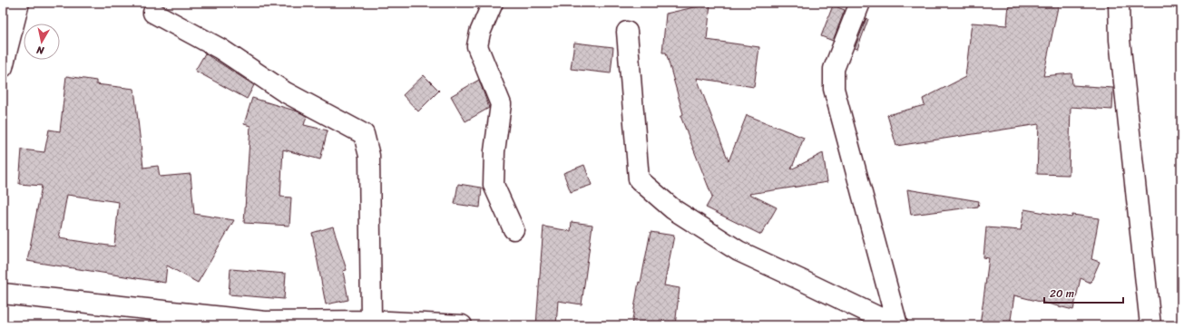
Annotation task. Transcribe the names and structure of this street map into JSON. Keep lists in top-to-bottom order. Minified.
{"scale_bar":"20 m","north":"bottom"}
